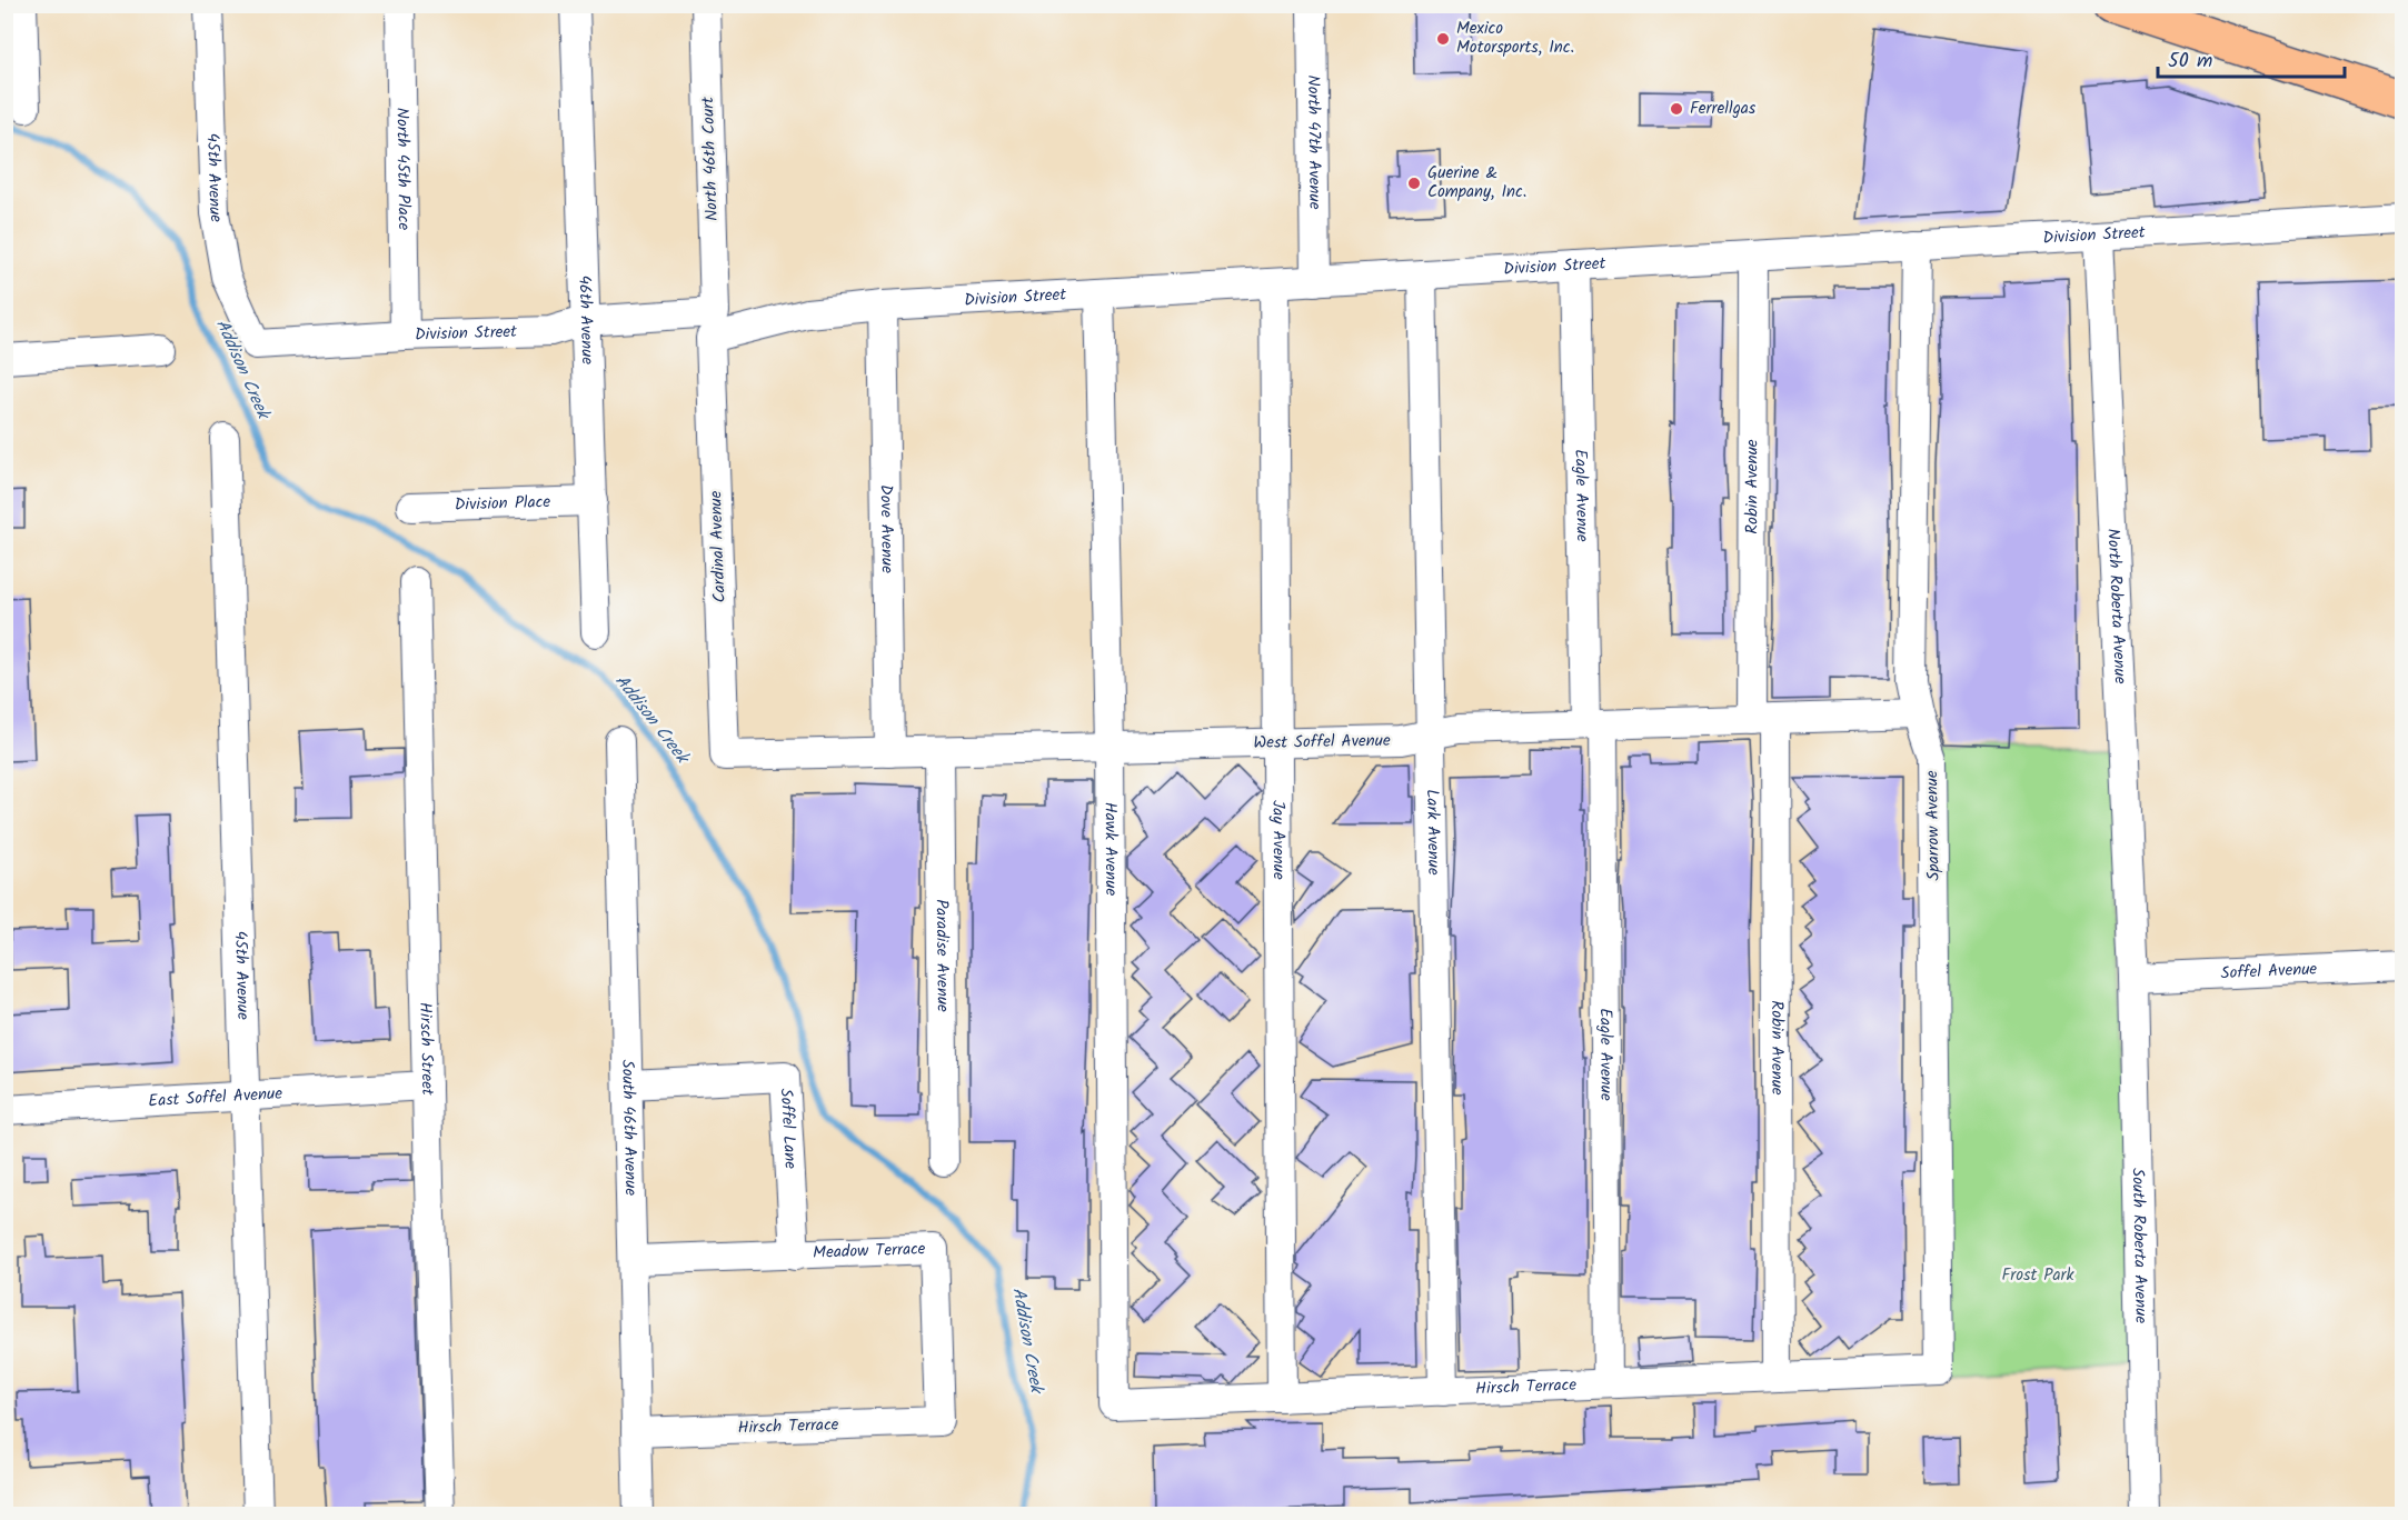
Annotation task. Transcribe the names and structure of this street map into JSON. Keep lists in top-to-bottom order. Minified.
{"streets":{"street":["North 47th Avenue","North 46th Court","North 45th Place","45th Avenue","Division Street","46th Avenue","Robin Avenue","Eagle Avenue","Division Place","Dove Avenue","Cardinal Avenue","North Roberta Avenue","West Soffel Avenue","Sparrow Avenue","Lark Avenue","Jay Avenue","Hawk Avenue","Paradise Avenue","Soffel Avenue","Hirsch Street","East Soffel Avenue","South 46th Avenue","Soffel Lane","South Roberta Avenue","Meadow Terrace","Hirsch Terrace"]},"crossings":[["North 47th Avenue","Division Street"],["North 46th Court","Division Street"],["North 46th Court","Cardinal Avenue"],["North 45th Place","Division Street"],["45th Avenue","Division Street"],["45th Avenue","East Soffel Avenue"],["Division Street","46th Avenue"],["Division Street","Robin Avenue"],["Division Street","Eagle Avenue"],["Division Street","Dove Avenue"],["Division Street","Cardinal Avenue"],["Division Street","North Roberta Avenue"],["Division Street","Sparrow Avenue"],["Division Street","Lark Avenue"],["Division Street","Jay Avenue"],["Division Street","Hawk Avenue"],["46th Avenue","Division Place"],["Robin Avenue","West Soffel Avenue"],["Robin Avenue","Hirsch Terrace"],["Eagle Avenue","West Soffel Avenue"],["Eagle Avenue","Hirsch Terrace"],["Dove Avenue","West Soffel Avenue"],["Cardinal Avenue","West Soffel Avenue"],["North Roberta Avenue","Soffel Avenue"],["North Roberta Avenue","South Roberta Avenue"],["West Soffel Avenue","Sparrow Avenue"],["West Soffel Avenue","Lark Avenue"],["West Soffel Avenue","Jay Avenue"],["West Soffel Avenue","Hawk Avenue"],["West Soffel Avenue","Paradise Avenue"],["Sparrow Avenue","Hirsch Terrace"],["Lark Avenue","Hirsch Terrace"],["Jay Avenue","Hirsch Terrace"],["Hawk Avenue","Hirsch Terrace"],["Soffel Avenue","South Roberta Avenue"],["Hirsch Street","East Soffel Avenue"],["South 46th Avenue","Soffel Lane"],["South 46th Avenue","Meadow Terrace"],["South 46th Avenue","Hirsch Terrace"],["Soffel Lane","Meadow Terrace"],["Meadow Terrace","Hirsch Terrace"]],"water":["Addison Creek"],"parks":["Frost Park"],"places":["Mexico Motorsports, Inc.","Ferrellgas","Guerine & Company, Inc."],"scale_bar":"50 m"}
